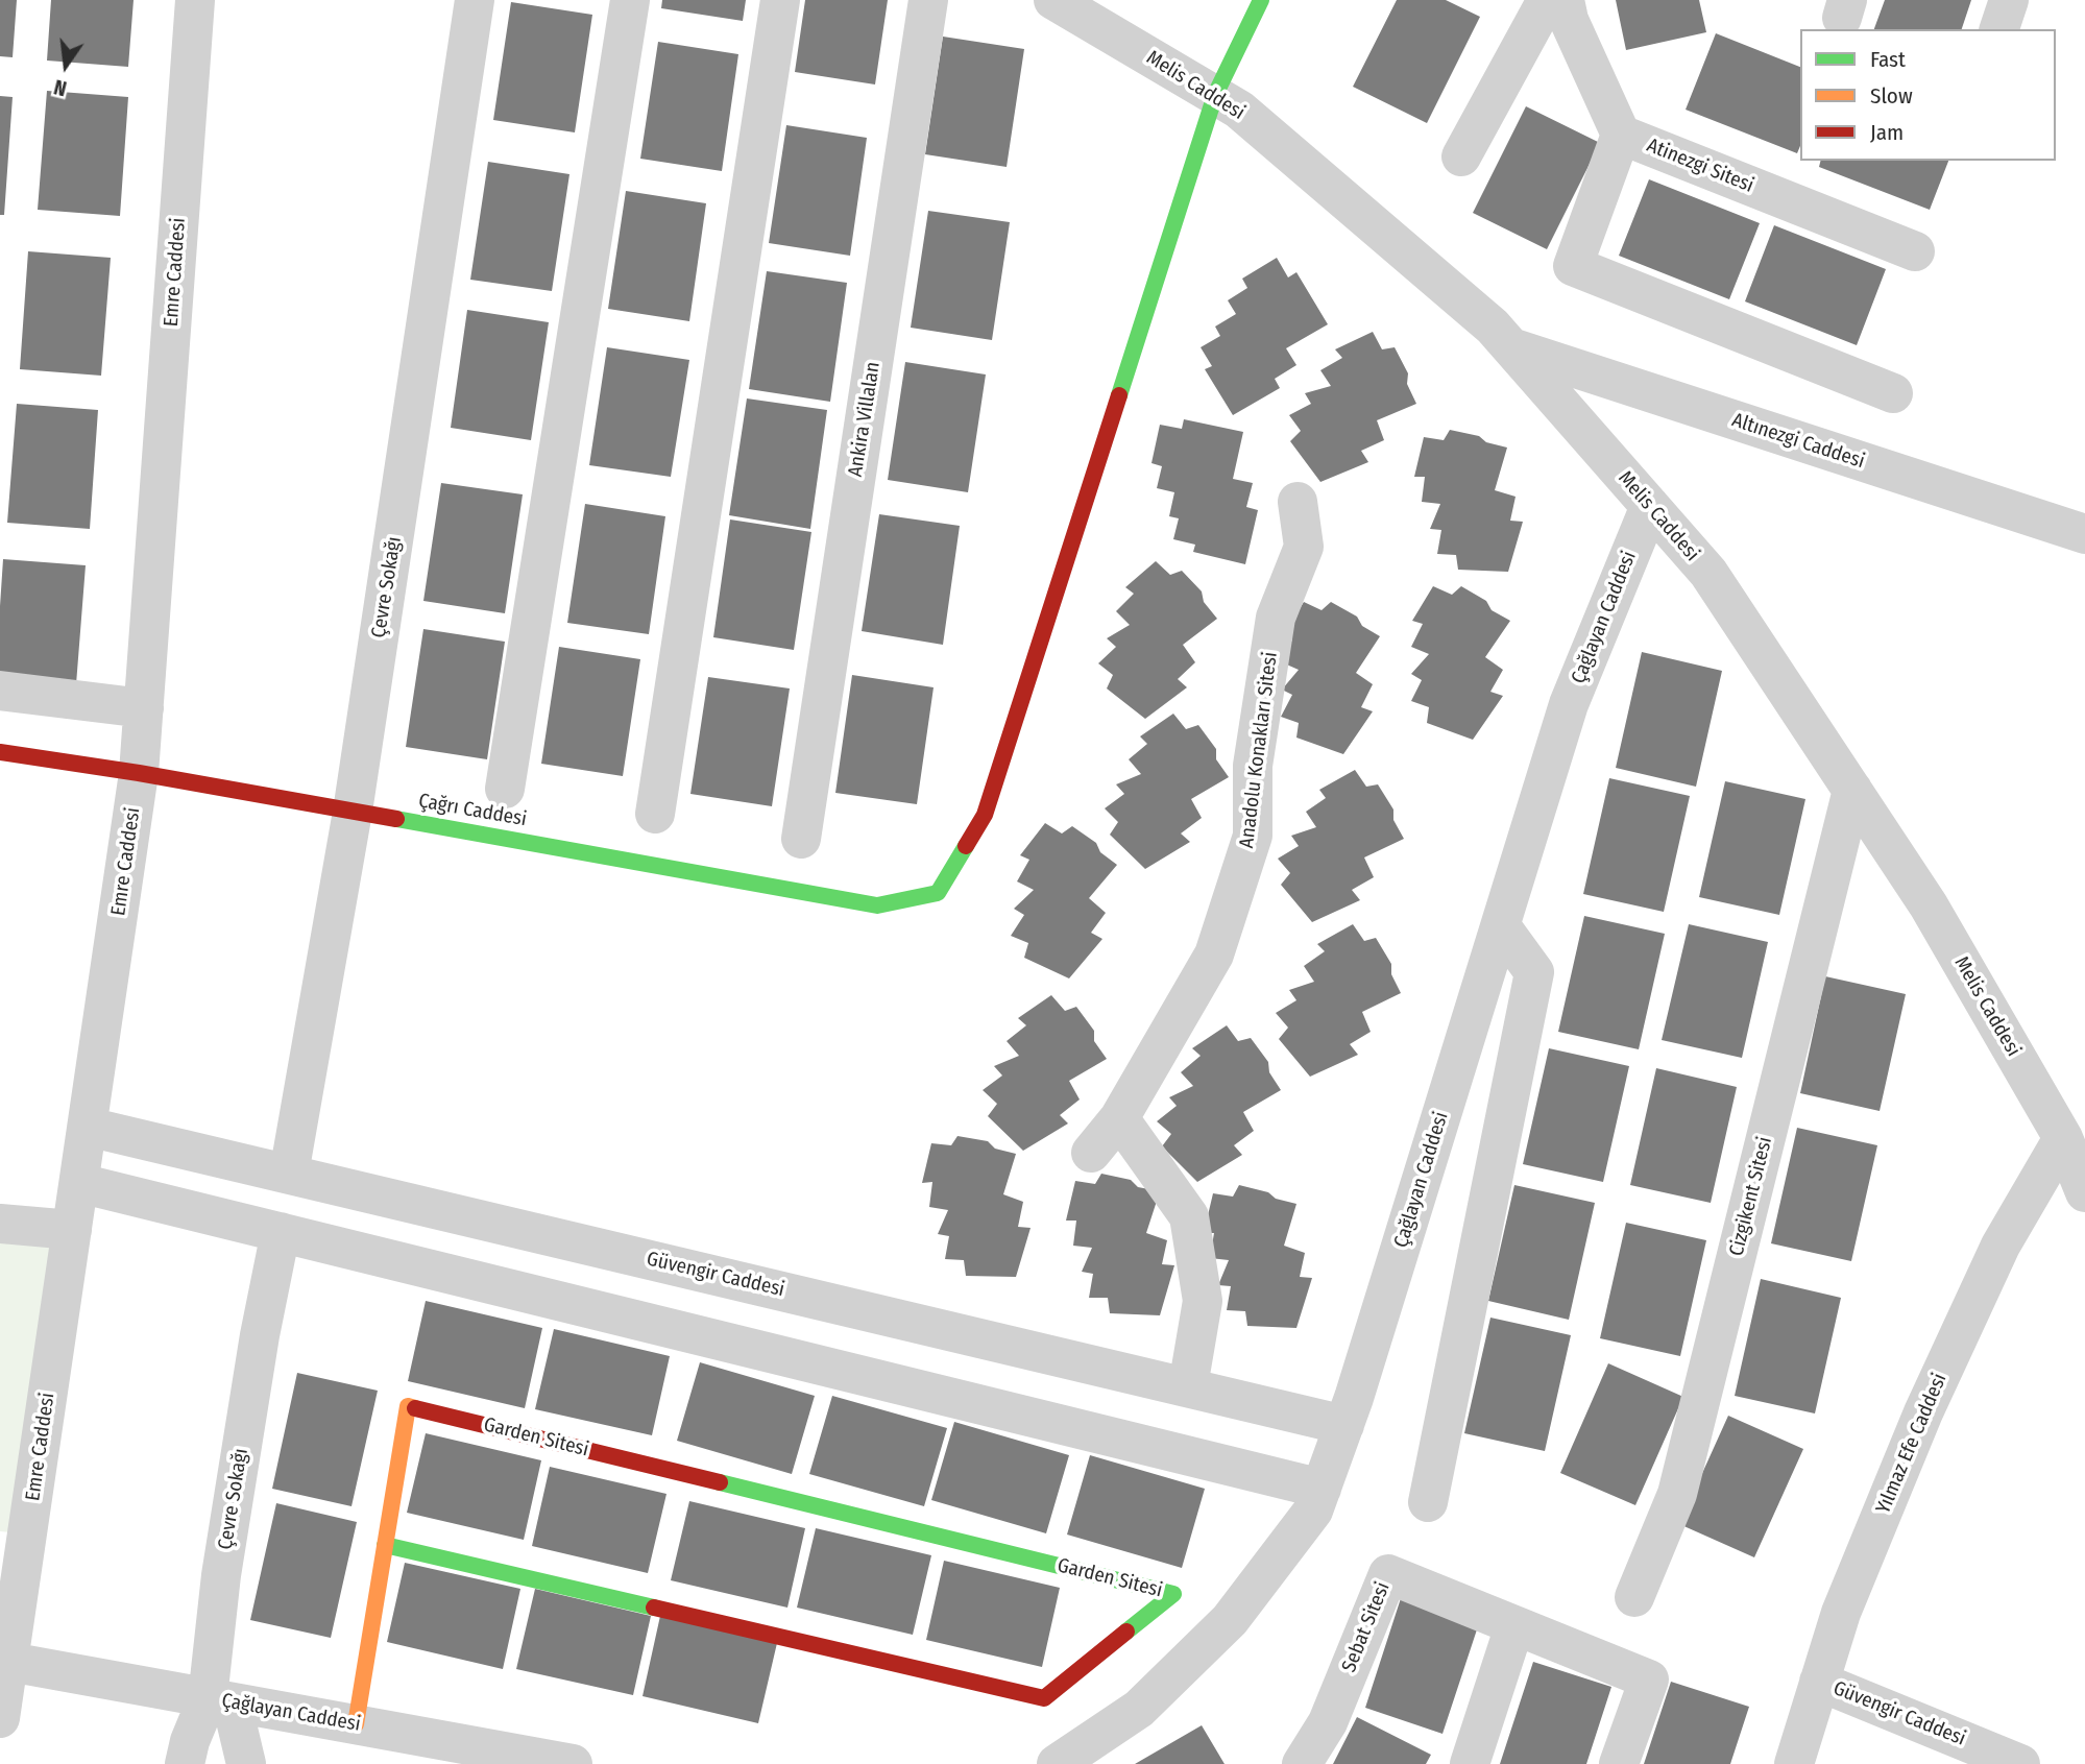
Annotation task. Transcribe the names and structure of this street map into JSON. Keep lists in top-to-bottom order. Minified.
{"streets":{"street":["Melis Caddesi","Atinezgi Sitesi","Emre Caddesi","Ankira Villalan","Altınezgi Caddesi","Çevre Sokağı","Çağlayan Caddesi","Anadolu Konakları Sitesi","Çağrı Caddesi","Cizgikent Sitesi","Güvengir Caddesi","Garden Sitesi","Yılmaz Efe Caddesi","Sebat Sitesi"]},"crossings":[["Melis Caddesi","Altınezgi Caddesi"],["Melis Caddesi","Çağlayan Caddesi"],["Melis Caddesi","Çağrı Caddesi"],["Melis Caddesi","Cizgikent Sitesi"],["Melis Caddesi","Yılmaz Efe Caddesi"],["Emre Caddesi","Çağlayan Caddesi"],["Emre Caddesi","Çağrı Caddesi"],["Emre Caddesi","Güvengir Caddesi"],["Çevre Sokağı","Çağlayan Caddesi"],["Çevre Sokağı","Çağrı Caddesi"],["Çevre Sokağı","Güvengir Caddesi"],["Çağlayan Caddesi","Güvengir Caddesi"],["Çağlayan Caddesi","Garden Sitesi"],["Güvengir Caddesi","Yılmaz Efe Caddesi"]],"legend":["Fast","Slow","Jam"],"north":"bottom"}
